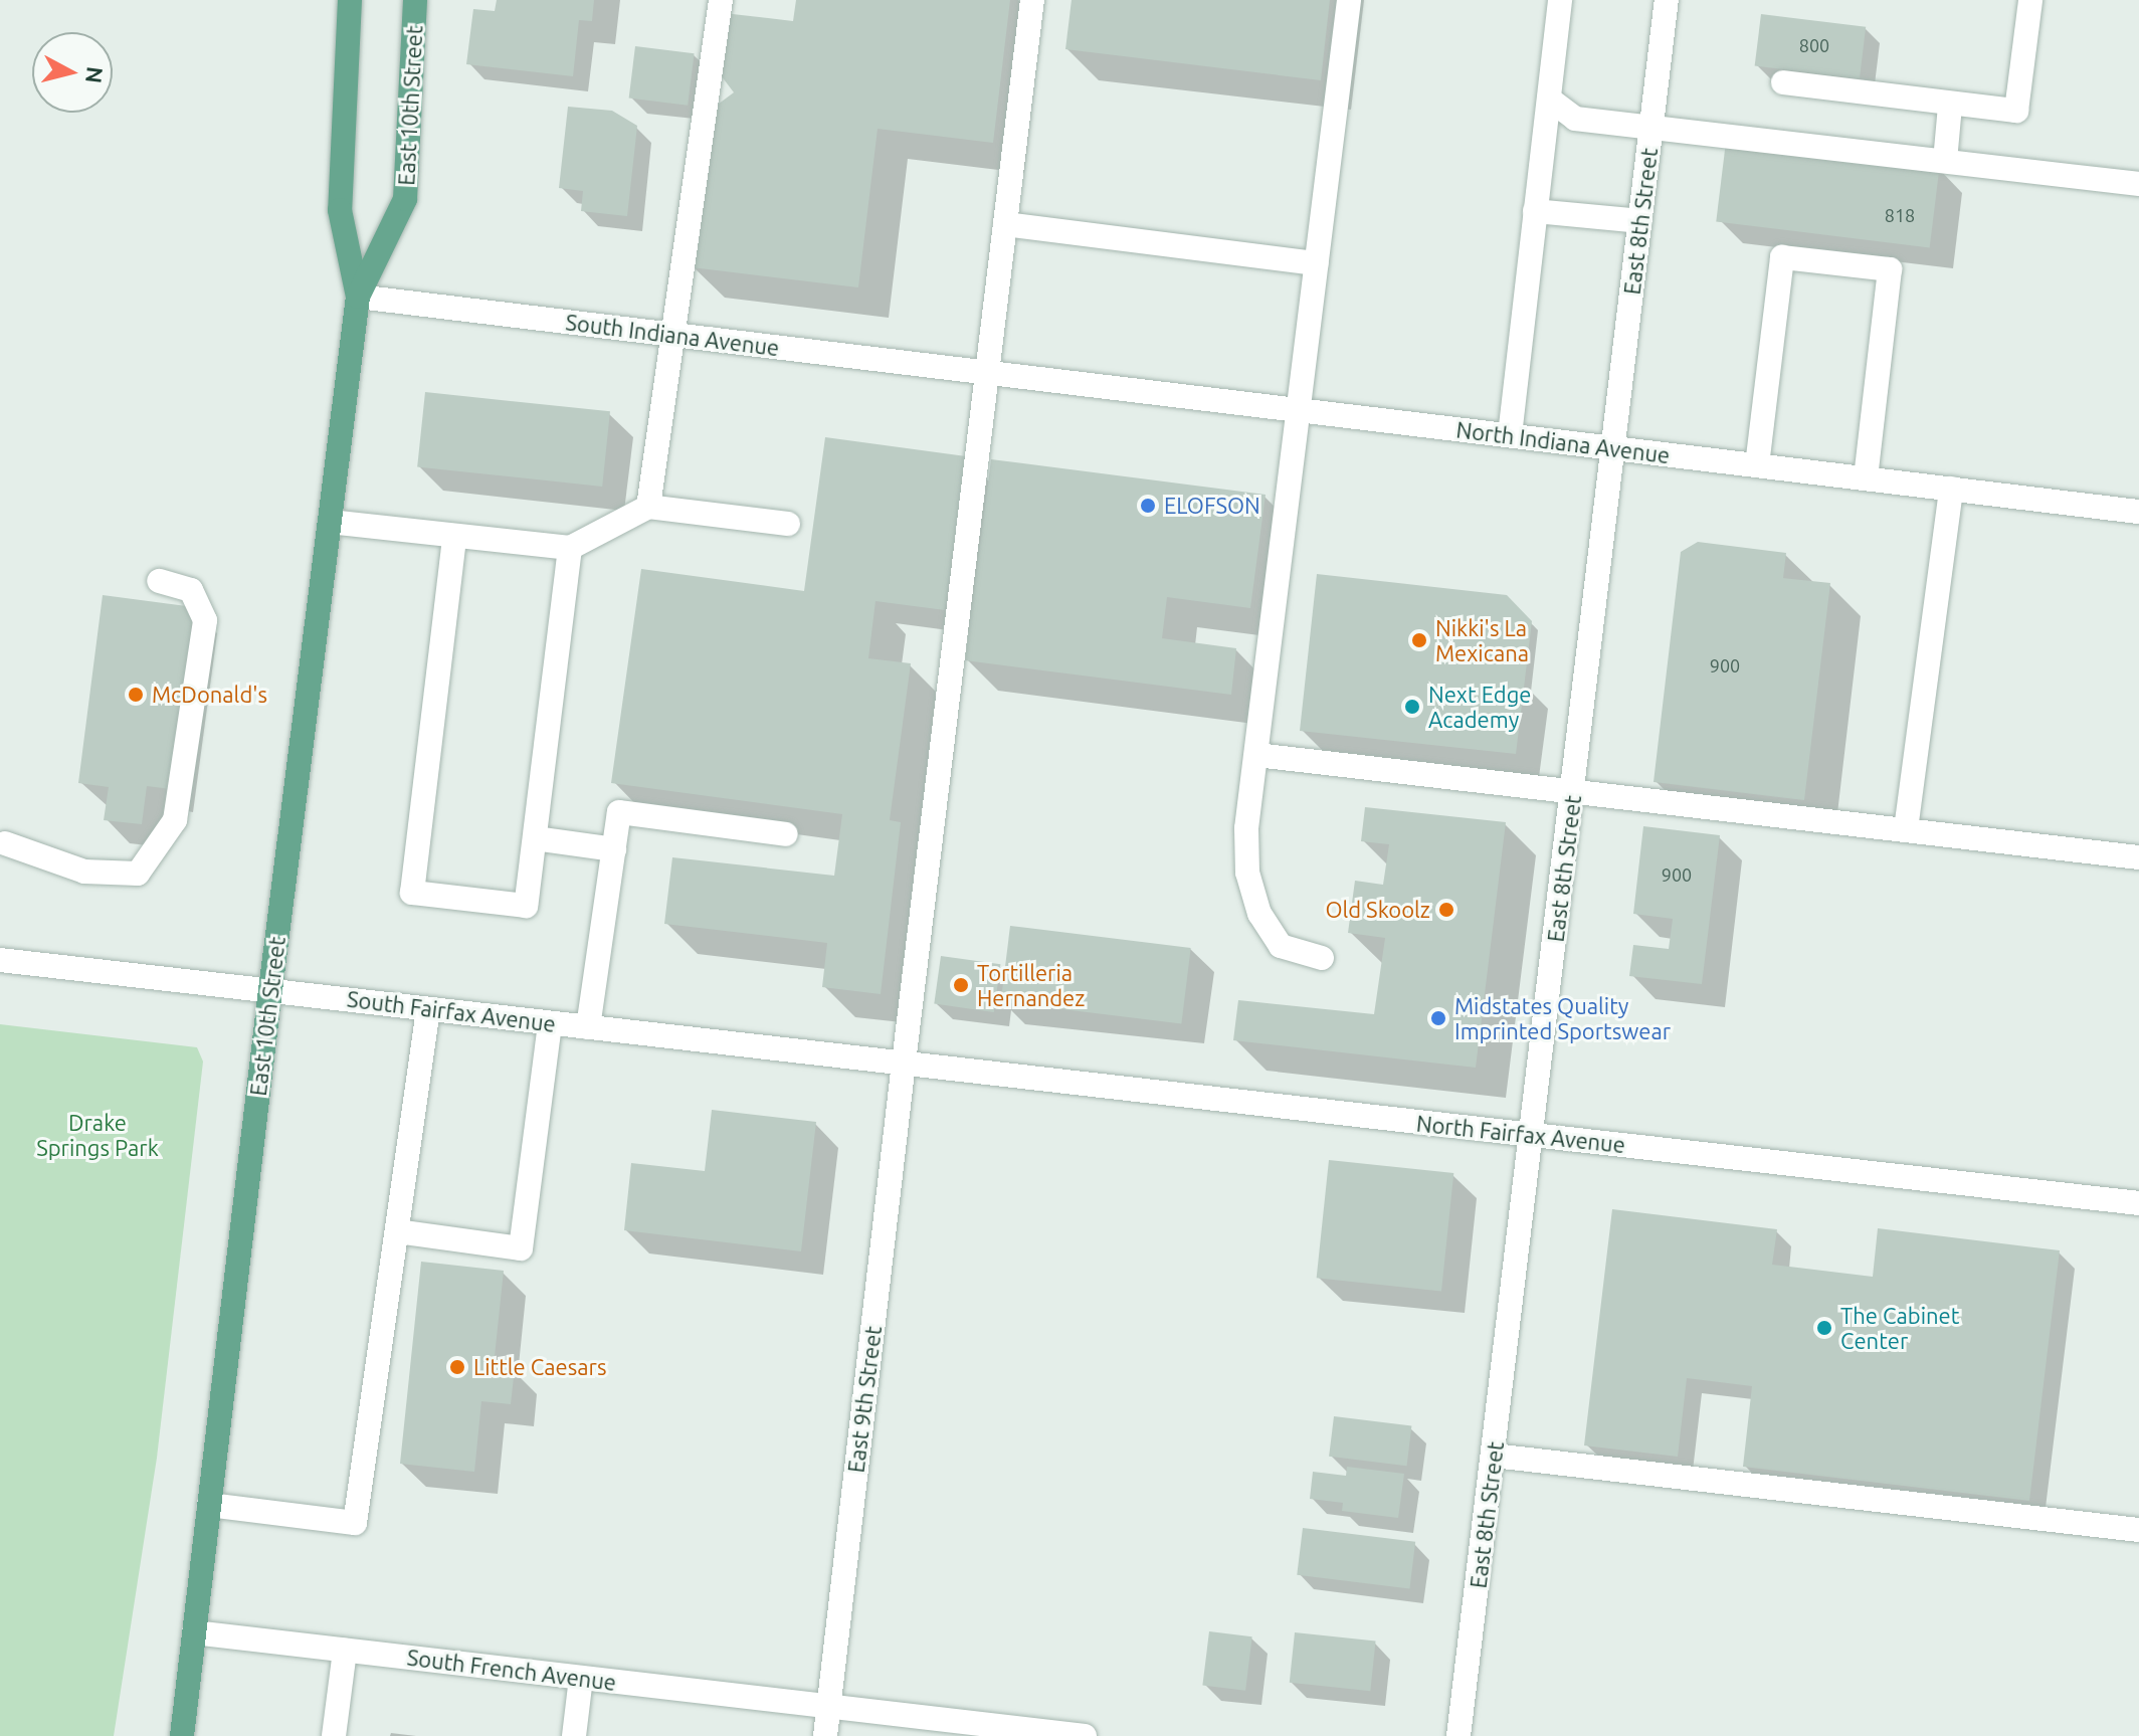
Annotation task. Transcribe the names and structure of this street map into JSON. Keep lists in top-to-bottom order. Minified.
{"streets":{"main road":["East 10th Street"],"street":["East 8th Street","South Indiana Avenue","North Indiana Avenue","South Fairfax Avenue","North Fairfax Avenue","East 9th Street","South French Avenue"]},"crossings":[["East 10th Street","South Indiana Avenue"],["East 10th Street","South Fairfax Avenue"],["East 10th Street","South French Avenue"],["East 8th Street","North Indiana Avenue"],["East 8th Street","North Fairfax Avenue"],["South Indiana Avenue","North Indiana Avenue"],["South Indiana Avenue","East 9th Street"],["North Indiana Avenue","East 9th Street"],["South Fairfax Avenue","North Fairfax Avenue"],["South Fairfax Avenue","East 9th Street"],["North Fairfax Avenue","East 9th Street"],["East 9th Street","South French Avenue"]],"parks":["Drake Springs Park"],"places":["ELOFSON","Nikki's La Mexicana","McDonald's","Next Edge Academy","Old Skoolz","Tortilleria Hernandez","Midstates Quality Imprinted Sportswear","The Cabinet Center","Little Caesars"],"house_numbers":["800","818","900","900"],"north":"right"}
